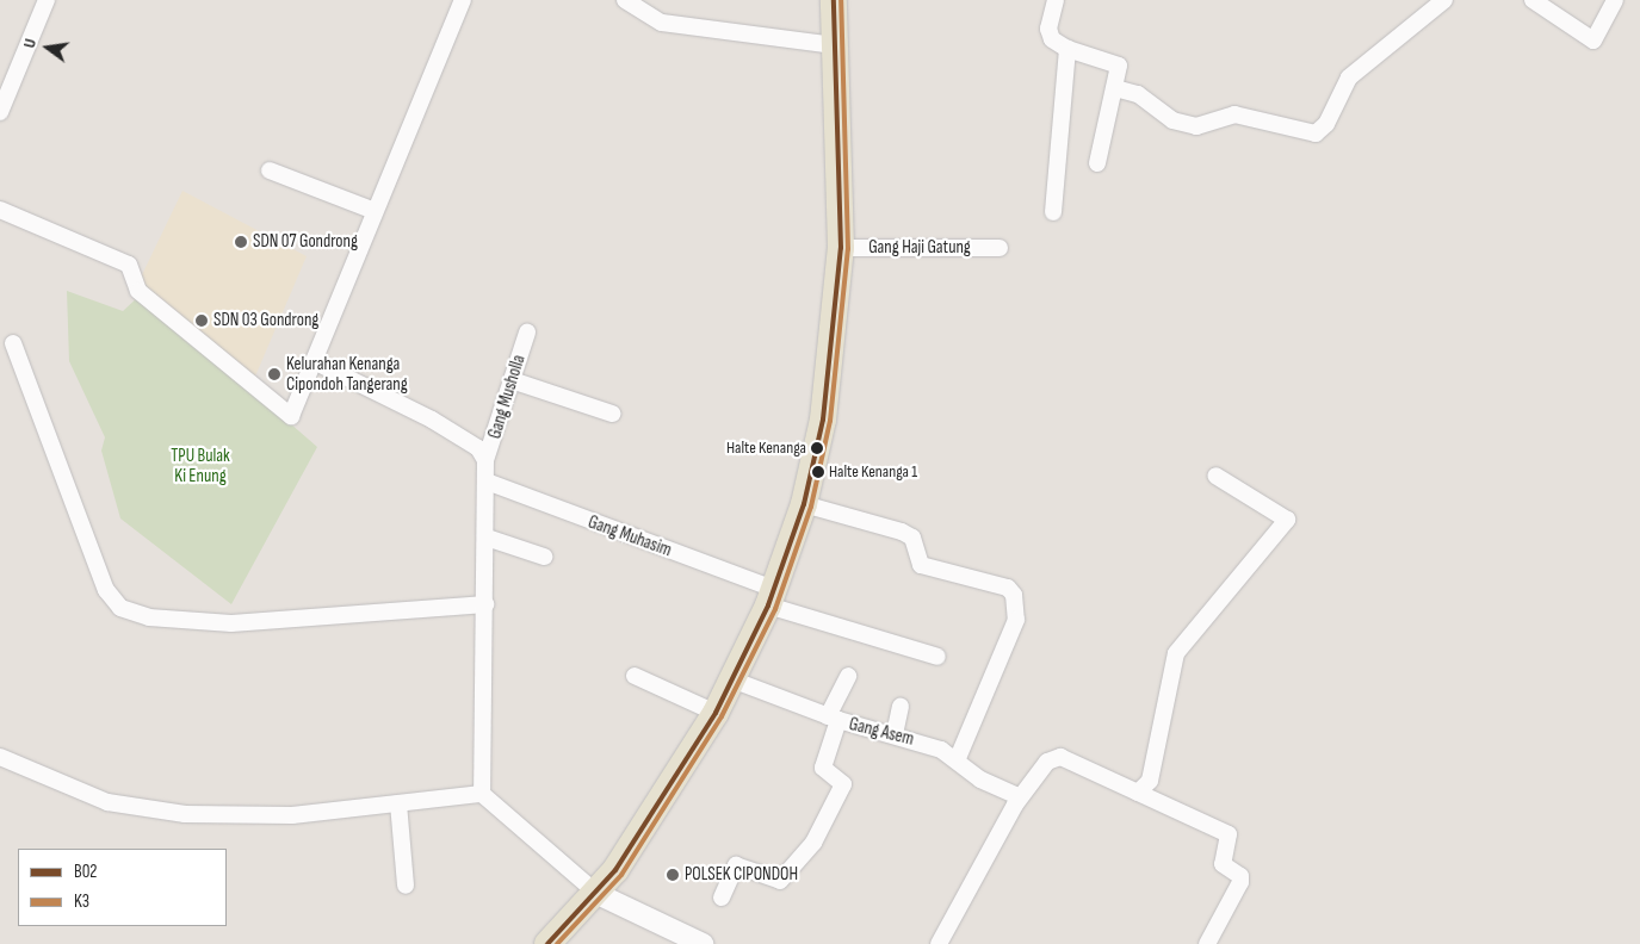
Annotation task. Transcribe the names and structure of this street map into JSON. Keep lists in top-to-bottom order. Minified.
{"streets":{"street":["Gang Haji Gatung","Gang Musholla","Gang Muhasim","Gang Asem"]},"parks":["TPU Bulak Ki Enung"],"places":["SDN 07 Gondrong","SDN 03 Gondrong","Kelurahan Kenanga Cipondoh Tangerang","Halte Kenanga","Halte Kenanga 1","POLSEK CIPONDOH"],"lines":["transit line B02","transit line K3"],"legend":["B02","K3"],"north":"left"}
